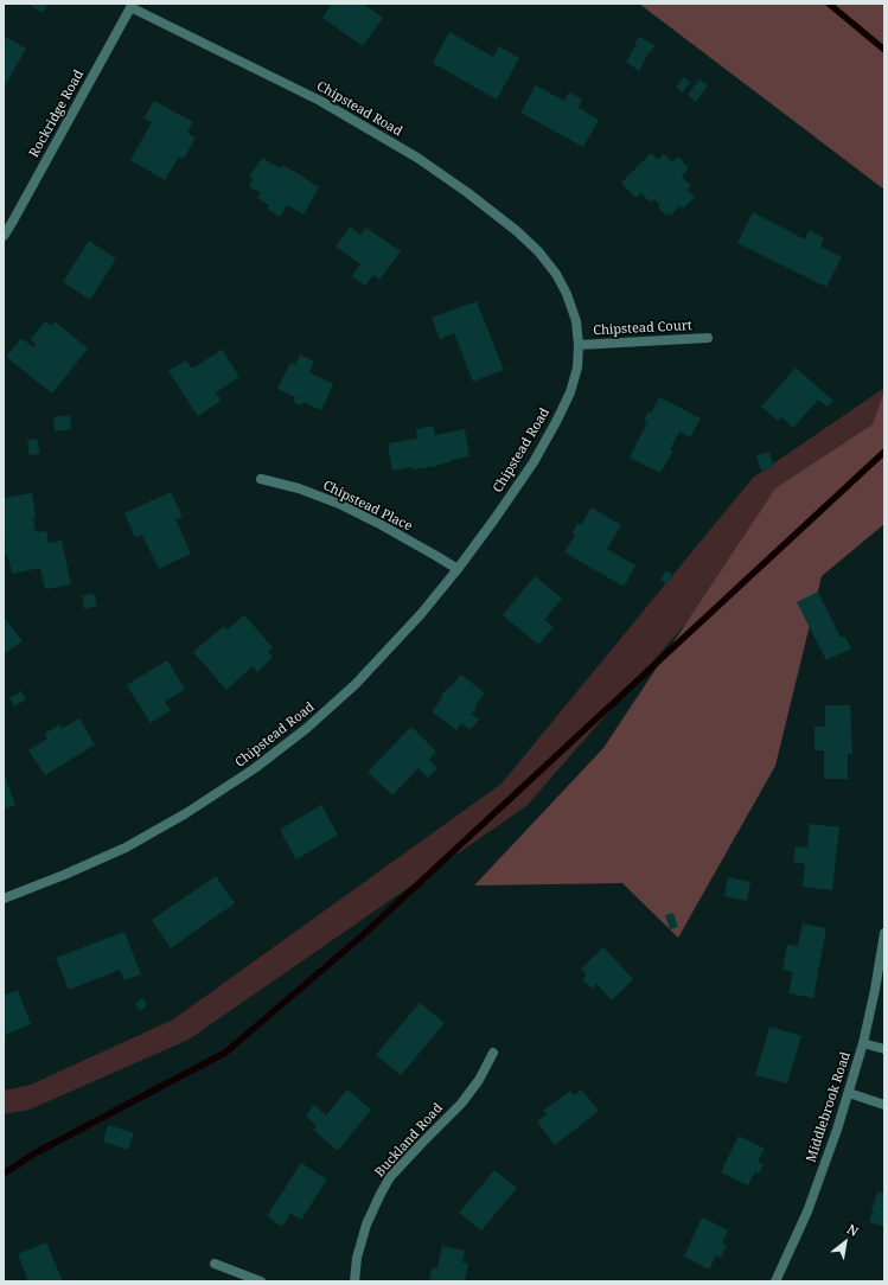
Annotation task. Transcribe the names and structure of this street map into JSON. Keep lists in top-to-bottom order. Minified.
{"streets":{"street":["Chipstead Road","Rockridge Road","Chipstead Court","Chipstead Place","Middlebrook Road","Buckland Road"]},"crossings":[["Chipstead Road","Rockridge Road"],["Chipstead Road","Chipstead Court"],["Chipstead Road","Chipstead Place"]],"north":"top right"}
